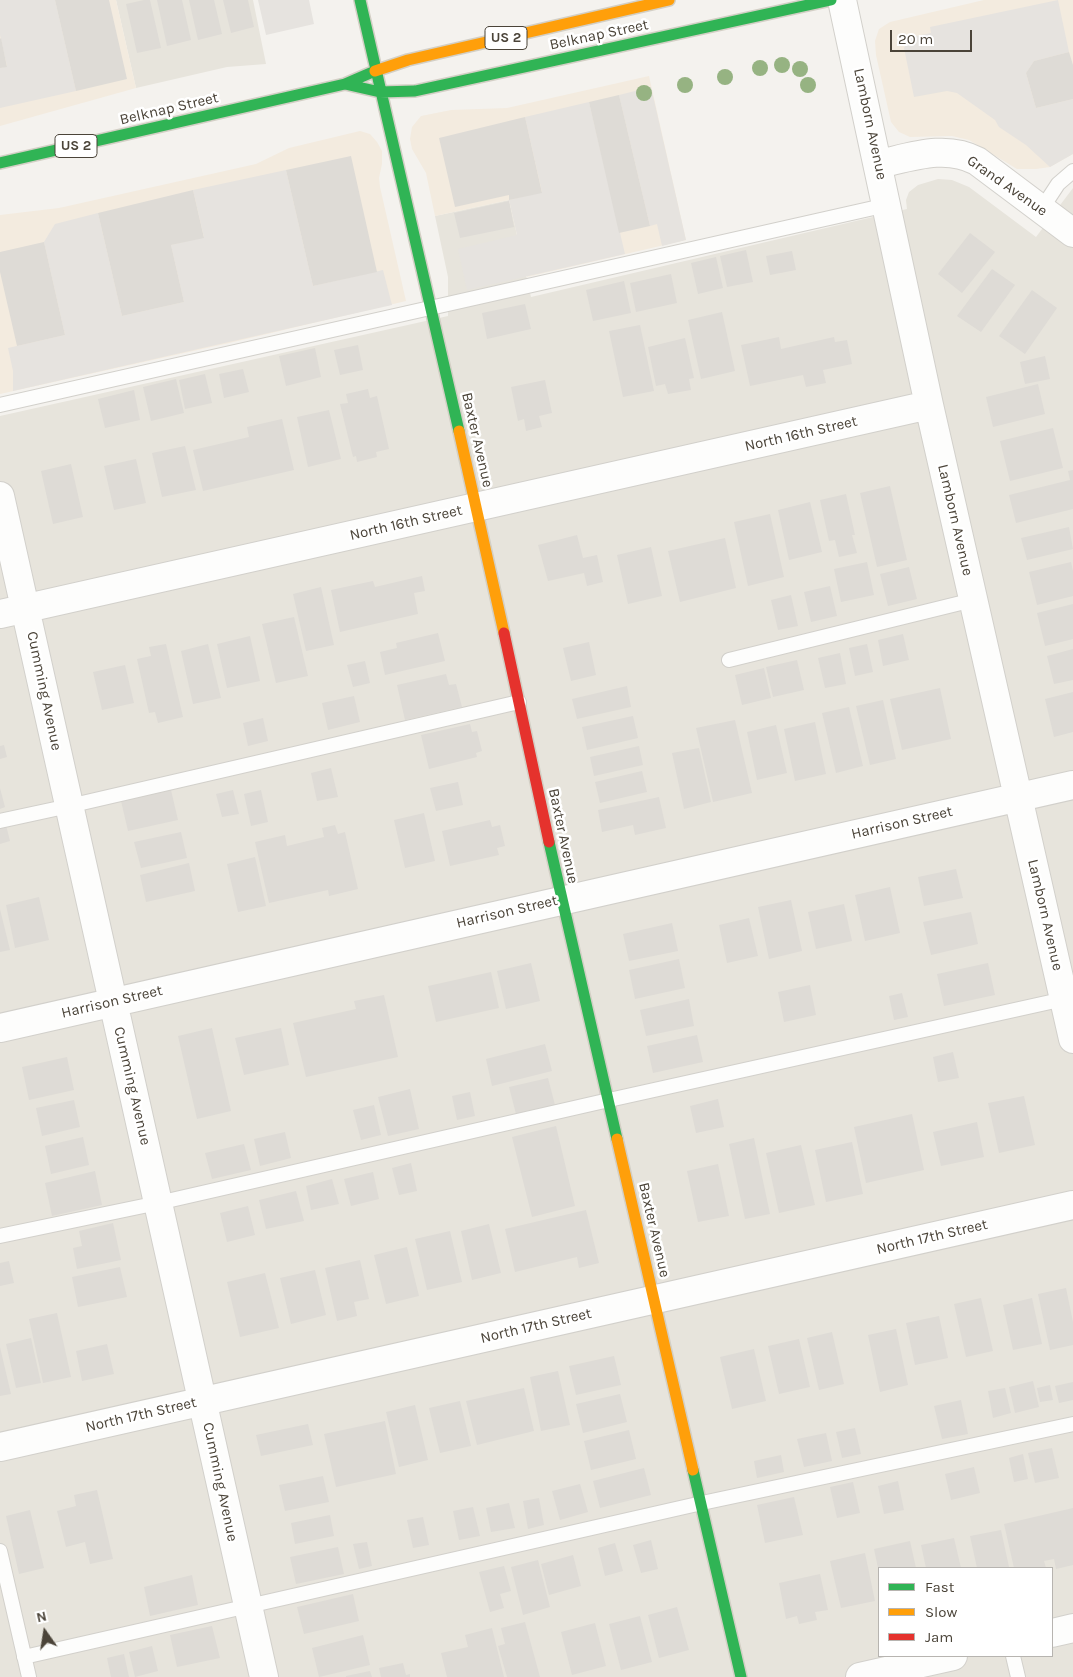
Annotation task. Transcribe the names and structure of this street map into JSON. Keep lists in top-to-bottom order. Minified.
{"streets":{"main road":["Belknap Street","US 2","Baxter Avenue"],"street":["Lamborn Avenue","Grand Avenue","North 16th Street","Cumming Avenue","Harrison Street","North 17th Street"]},"crossings":[["Belknap Street","Baxter Avenue"],["Lamborn Avenue","Grand Avenue"],["Lamborn Avenue","North 16th Street"],["Lamborn Avenue","Harrison Street"],["North 16th Street","Baxter Avenue"],["North 16th Street","Cumming Avenue"],["Baxter Avenue","Harrison Street"],["Baxter Avenue","North 17th Street"],["Cumming Avenue","Harrison Street"],["Cumming Avenue","North 17th Street"]],"legend":["Fast","Slow","Jam"],"scale_bar":"20 m","north":"top"}
